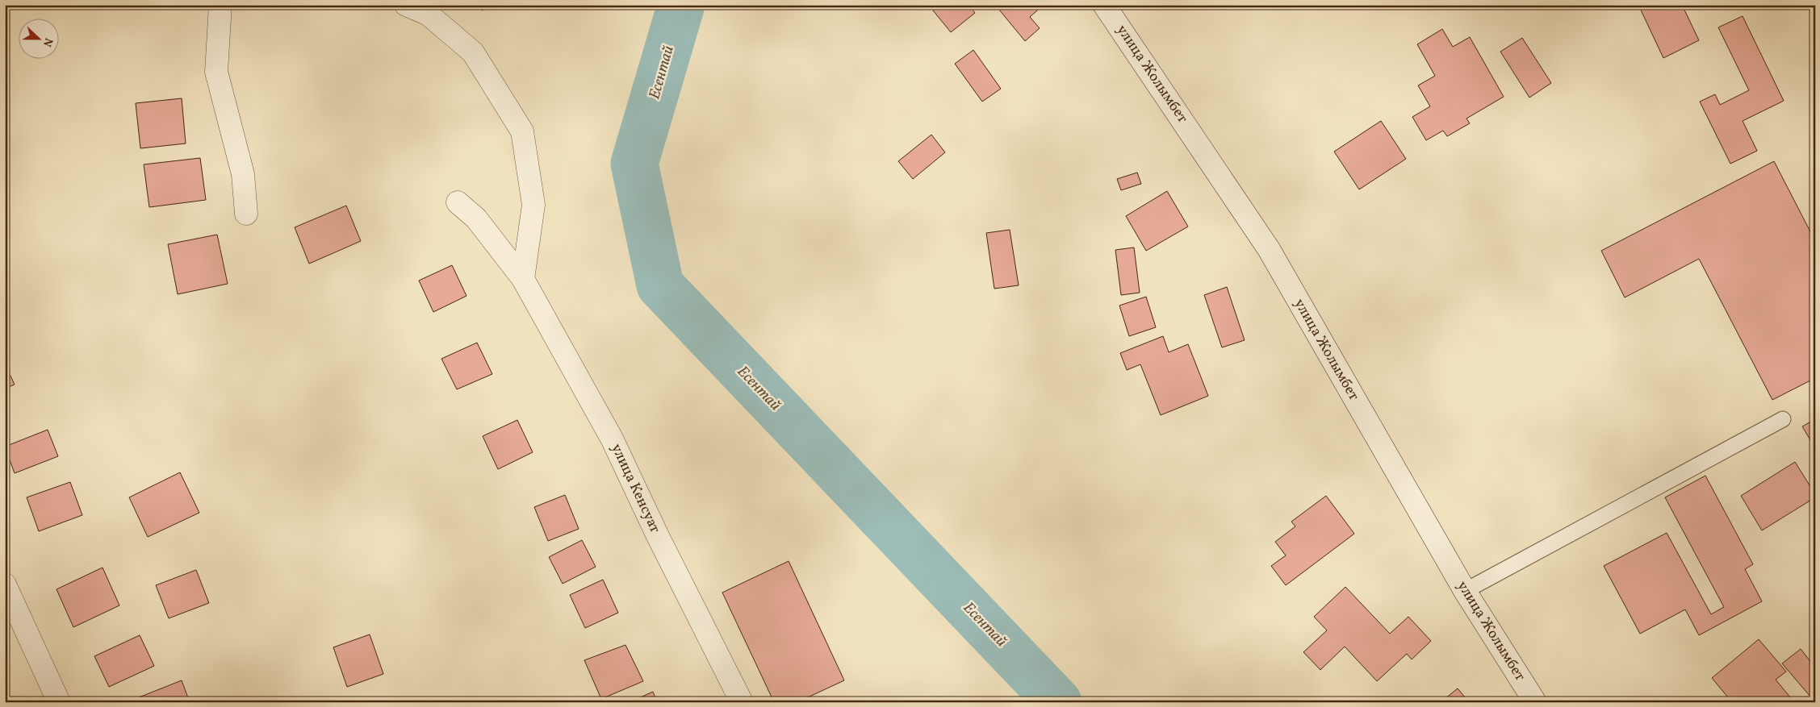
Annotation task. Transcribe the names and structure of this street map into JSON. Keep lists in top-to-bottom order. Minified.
{"streets":{"street":["улица Жолымбет","улица Кенсуат"]},"water":["Есентай"],"north":"right"}
